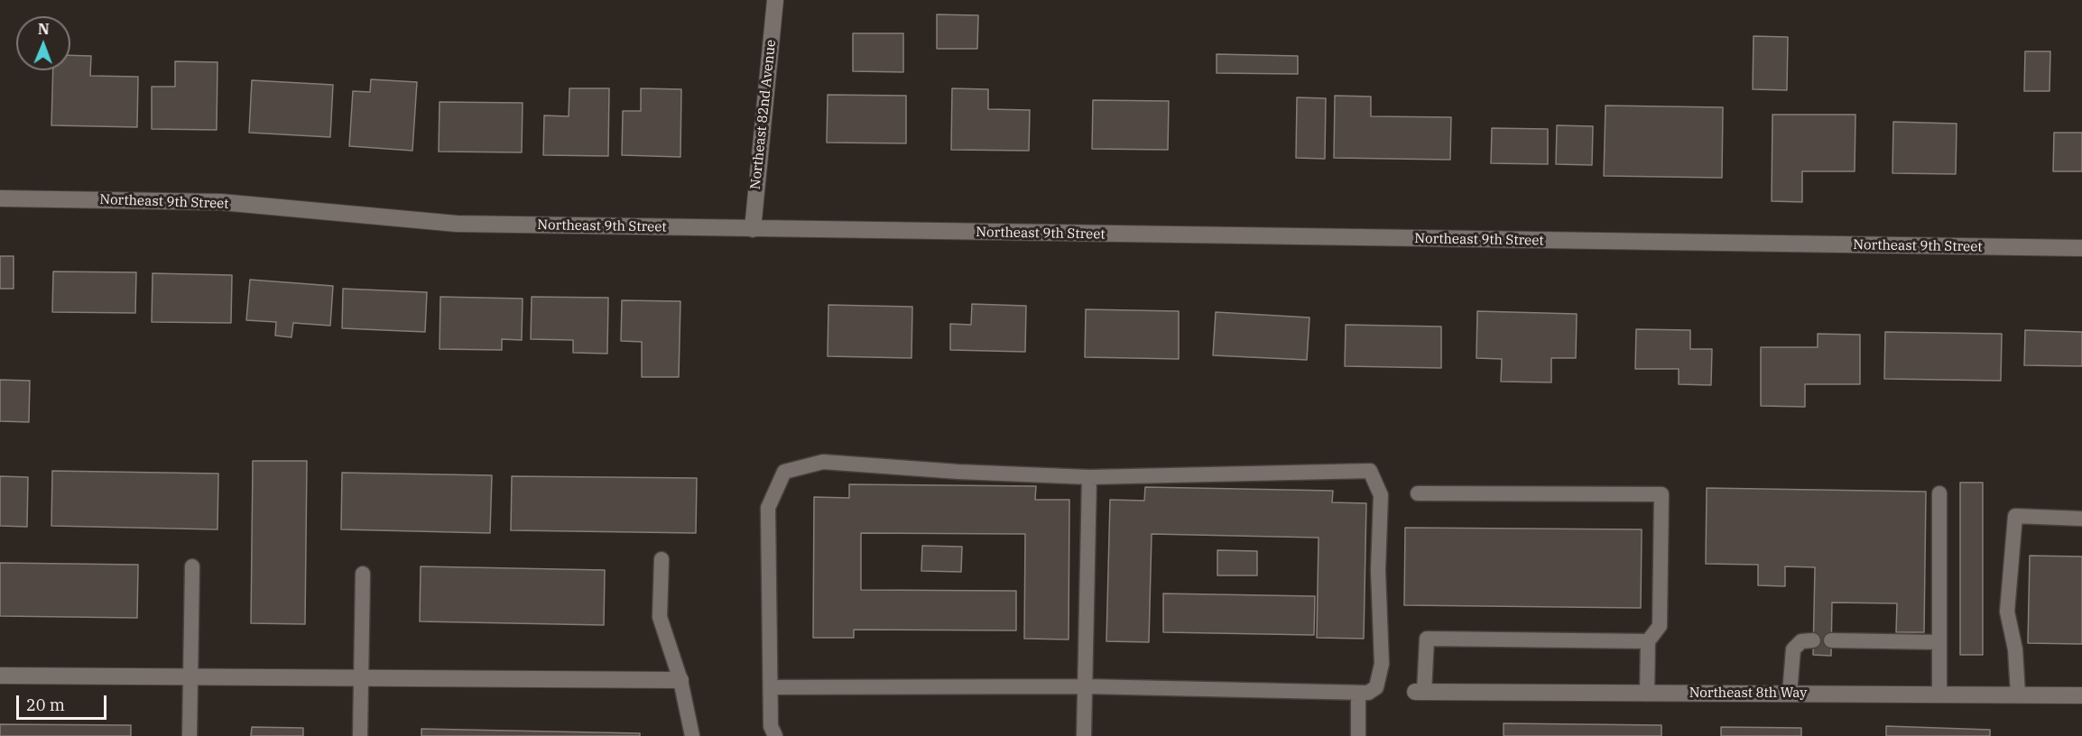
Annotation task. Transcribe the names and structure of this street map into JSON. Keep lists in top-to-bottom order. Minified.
{"streets":{"street":["Northeast 82nd Avenue","Northeast 9th Street","Northeast 8th Way"]},"crossings":[["Northeast 82nd Avenue","Northeast 9th Street"]],"scale_bar":"20 m","north":"top"}
